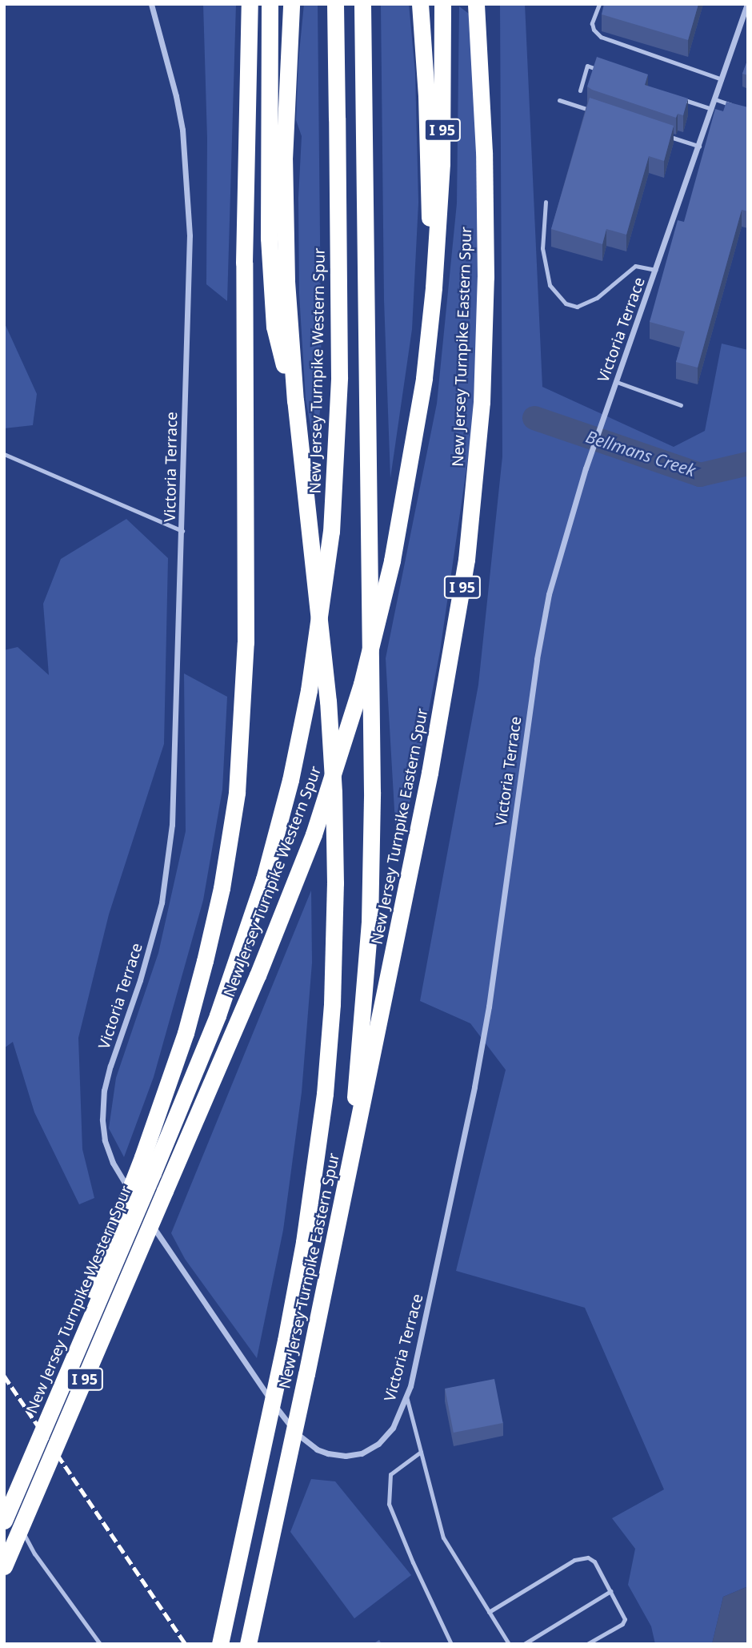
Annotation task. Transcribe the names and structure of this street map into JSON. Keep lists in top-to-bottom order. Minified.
{"streets":{"highway":["I 95","New Jersey Turnpike Eastern Spur","New Jersey Turnpike Western Spur"],"street":["Victoria Terrace"]},"water":["Bellmans Creek"]}
